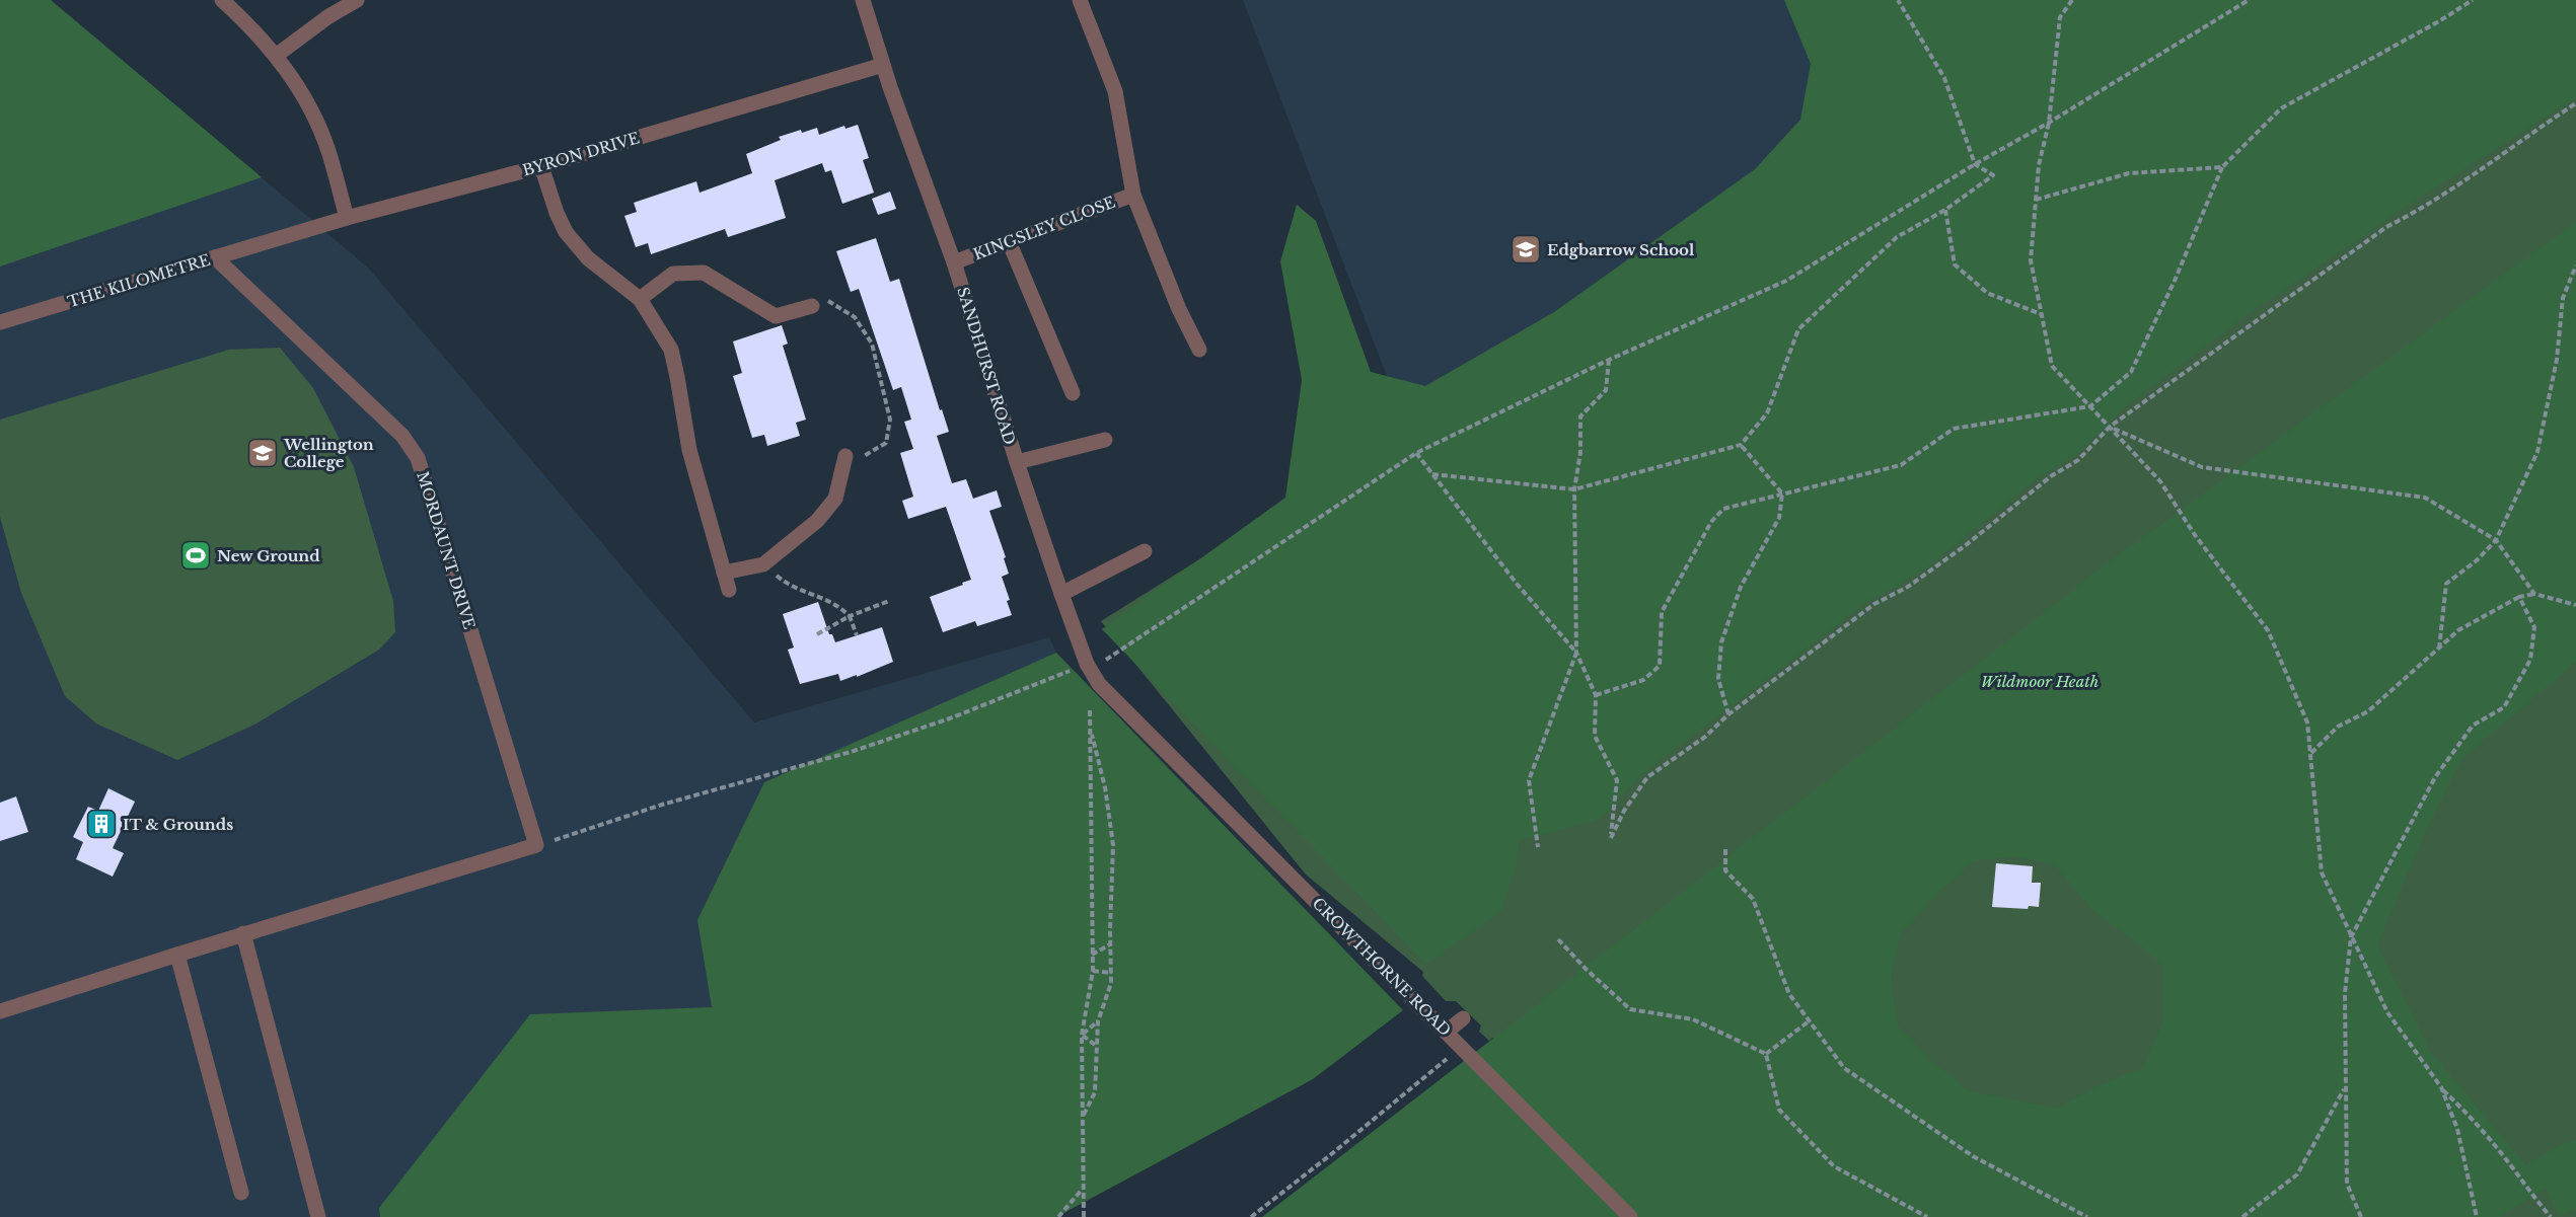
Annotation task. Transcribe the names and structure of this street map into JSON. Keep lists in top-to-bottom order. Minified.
{"streets":{"street":["BYRON DRIVE","KINGSLEY CLOSE","THE KILOMETRE","SANDHURST ROAD","MORDAUNT DRIVE","CROWTHORNE ROAD"]},"crossings":[["BYRON DRIVE","THE KILOMETRE"],["BYRON DRIVE","SANDHURST ROAD"],["KINGSLEY CLOSE","SANDHURST ROAD"],["THE KILOMETRE","MORDAUNT DRIVE"],["SANDHURST ROAD","CROWTHORNE ROAD"]],"parks":["Wildmoor Heath"],"places":{"school or university":["Edgbarrow School","Wellington College"],"sports":["New Ground"],"building":["IT & Grounds"]}}
